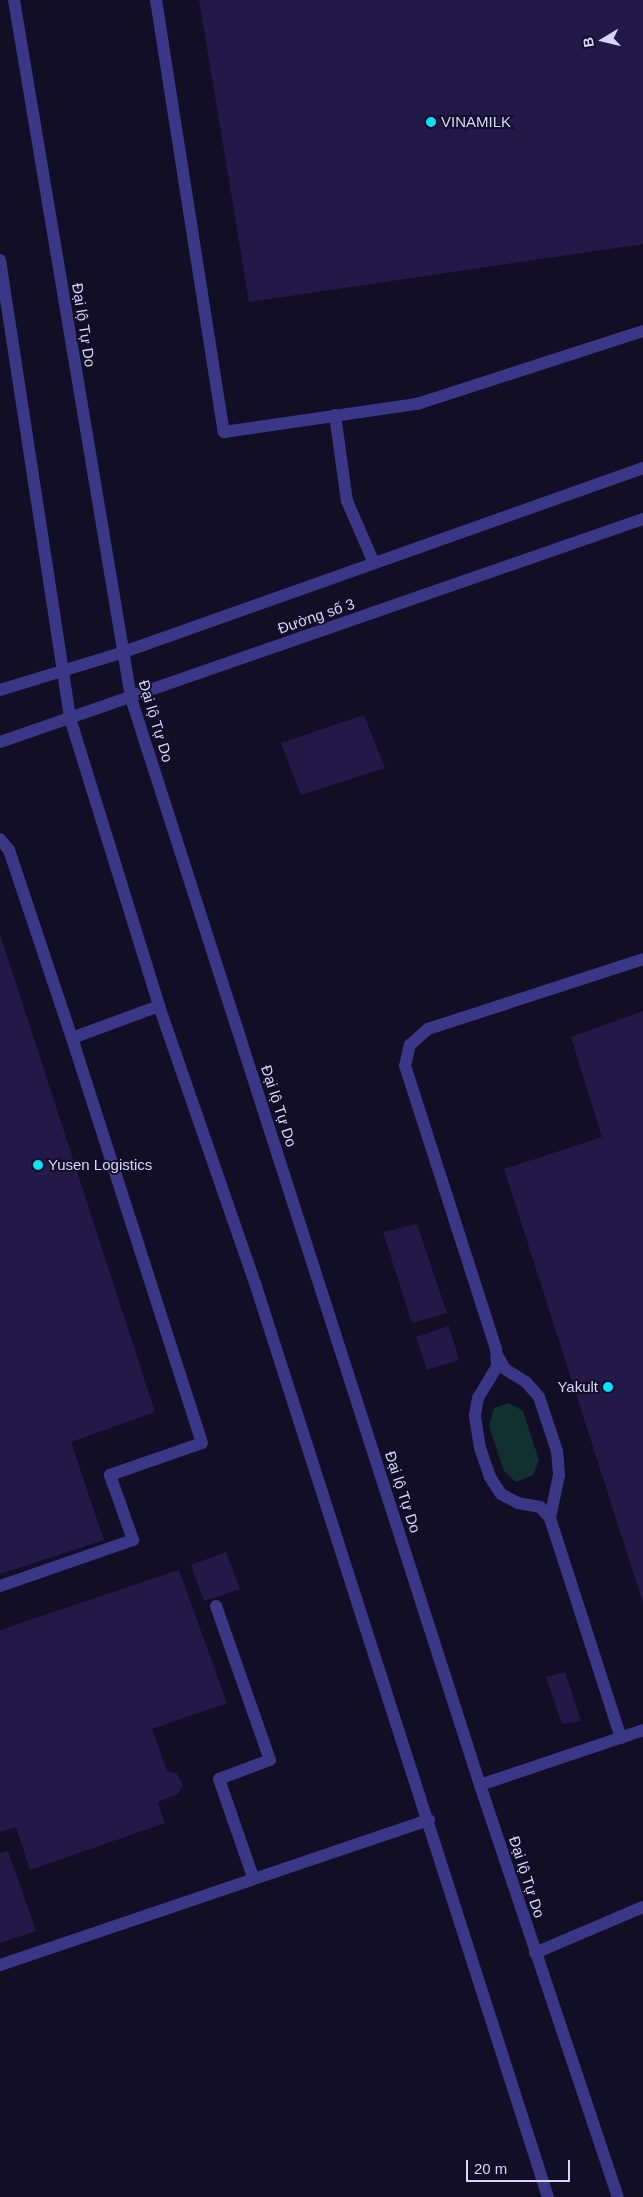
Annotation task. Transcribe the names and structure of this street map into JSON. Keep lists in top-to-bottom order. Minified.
{"streets":{"street":["Đại lộ Tự Do","Đường số 3"]},"crossings":[["Đại lộ Tự Do","Đường số 3"]],"places":["VINAMILK","Yusen Logistics","Yakult"],"scale_bar":"20 m","north":"left"}
